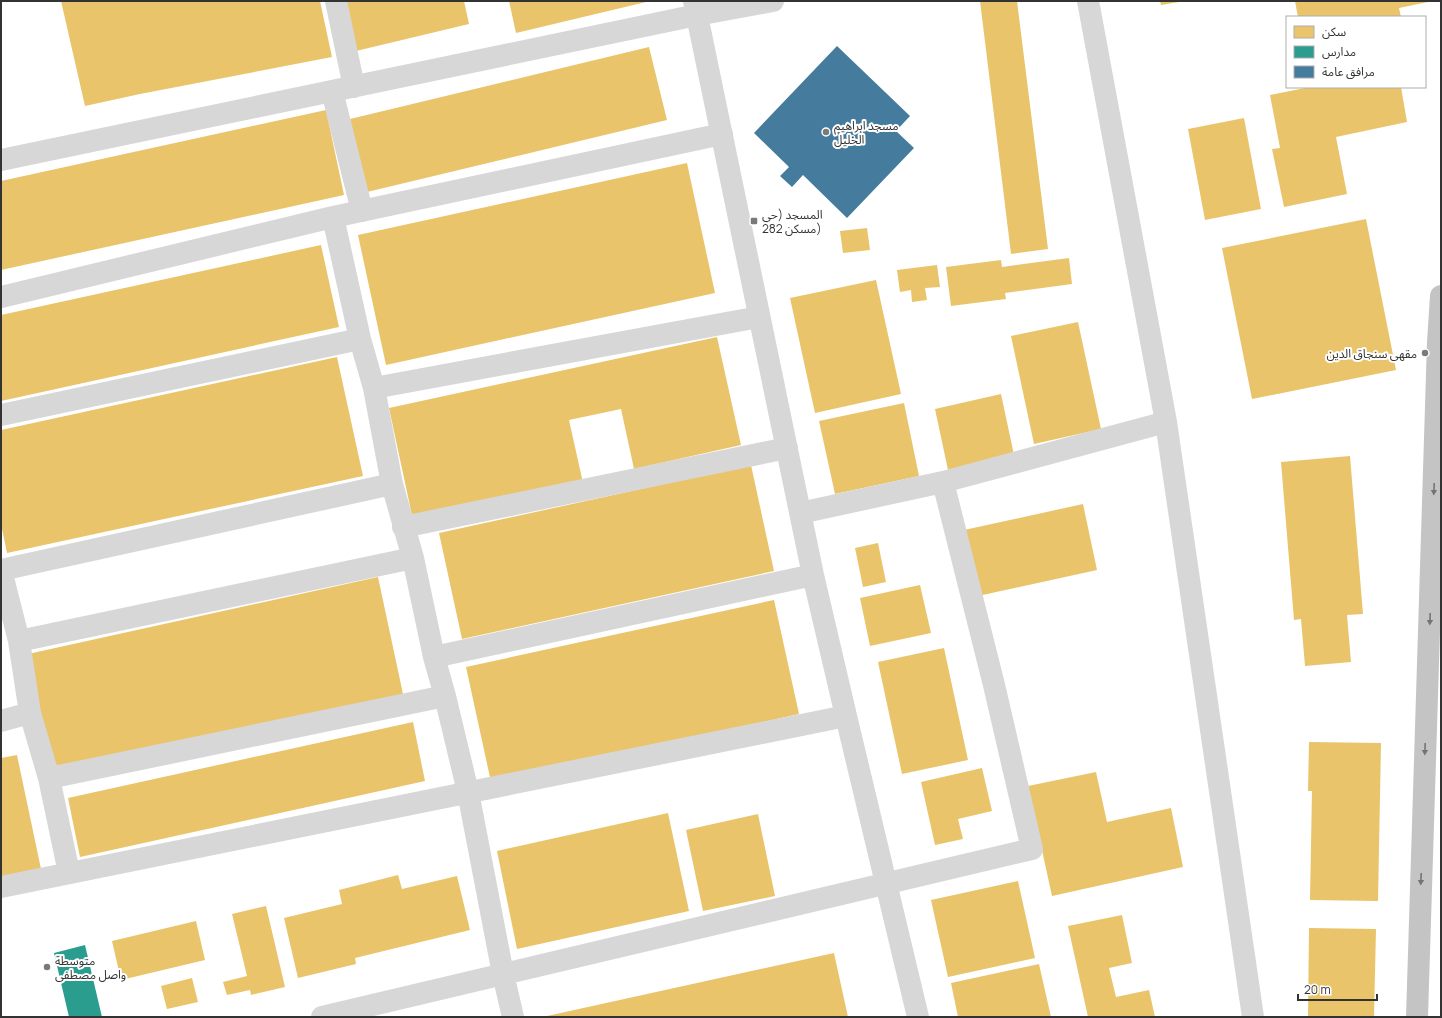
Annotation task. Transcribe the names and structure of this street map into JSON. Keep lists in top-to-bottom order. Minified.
{"places":{"other":["مسجد ابراهيم الخليل","مقهى سنجاق الدين","متوسطة واصل مصطفى"],"transit":["المسجد (حي 282 مسكن)"]},"legend":["سكن","مدارس","مرافق عامة"],"scale_bar":"20 m"}
